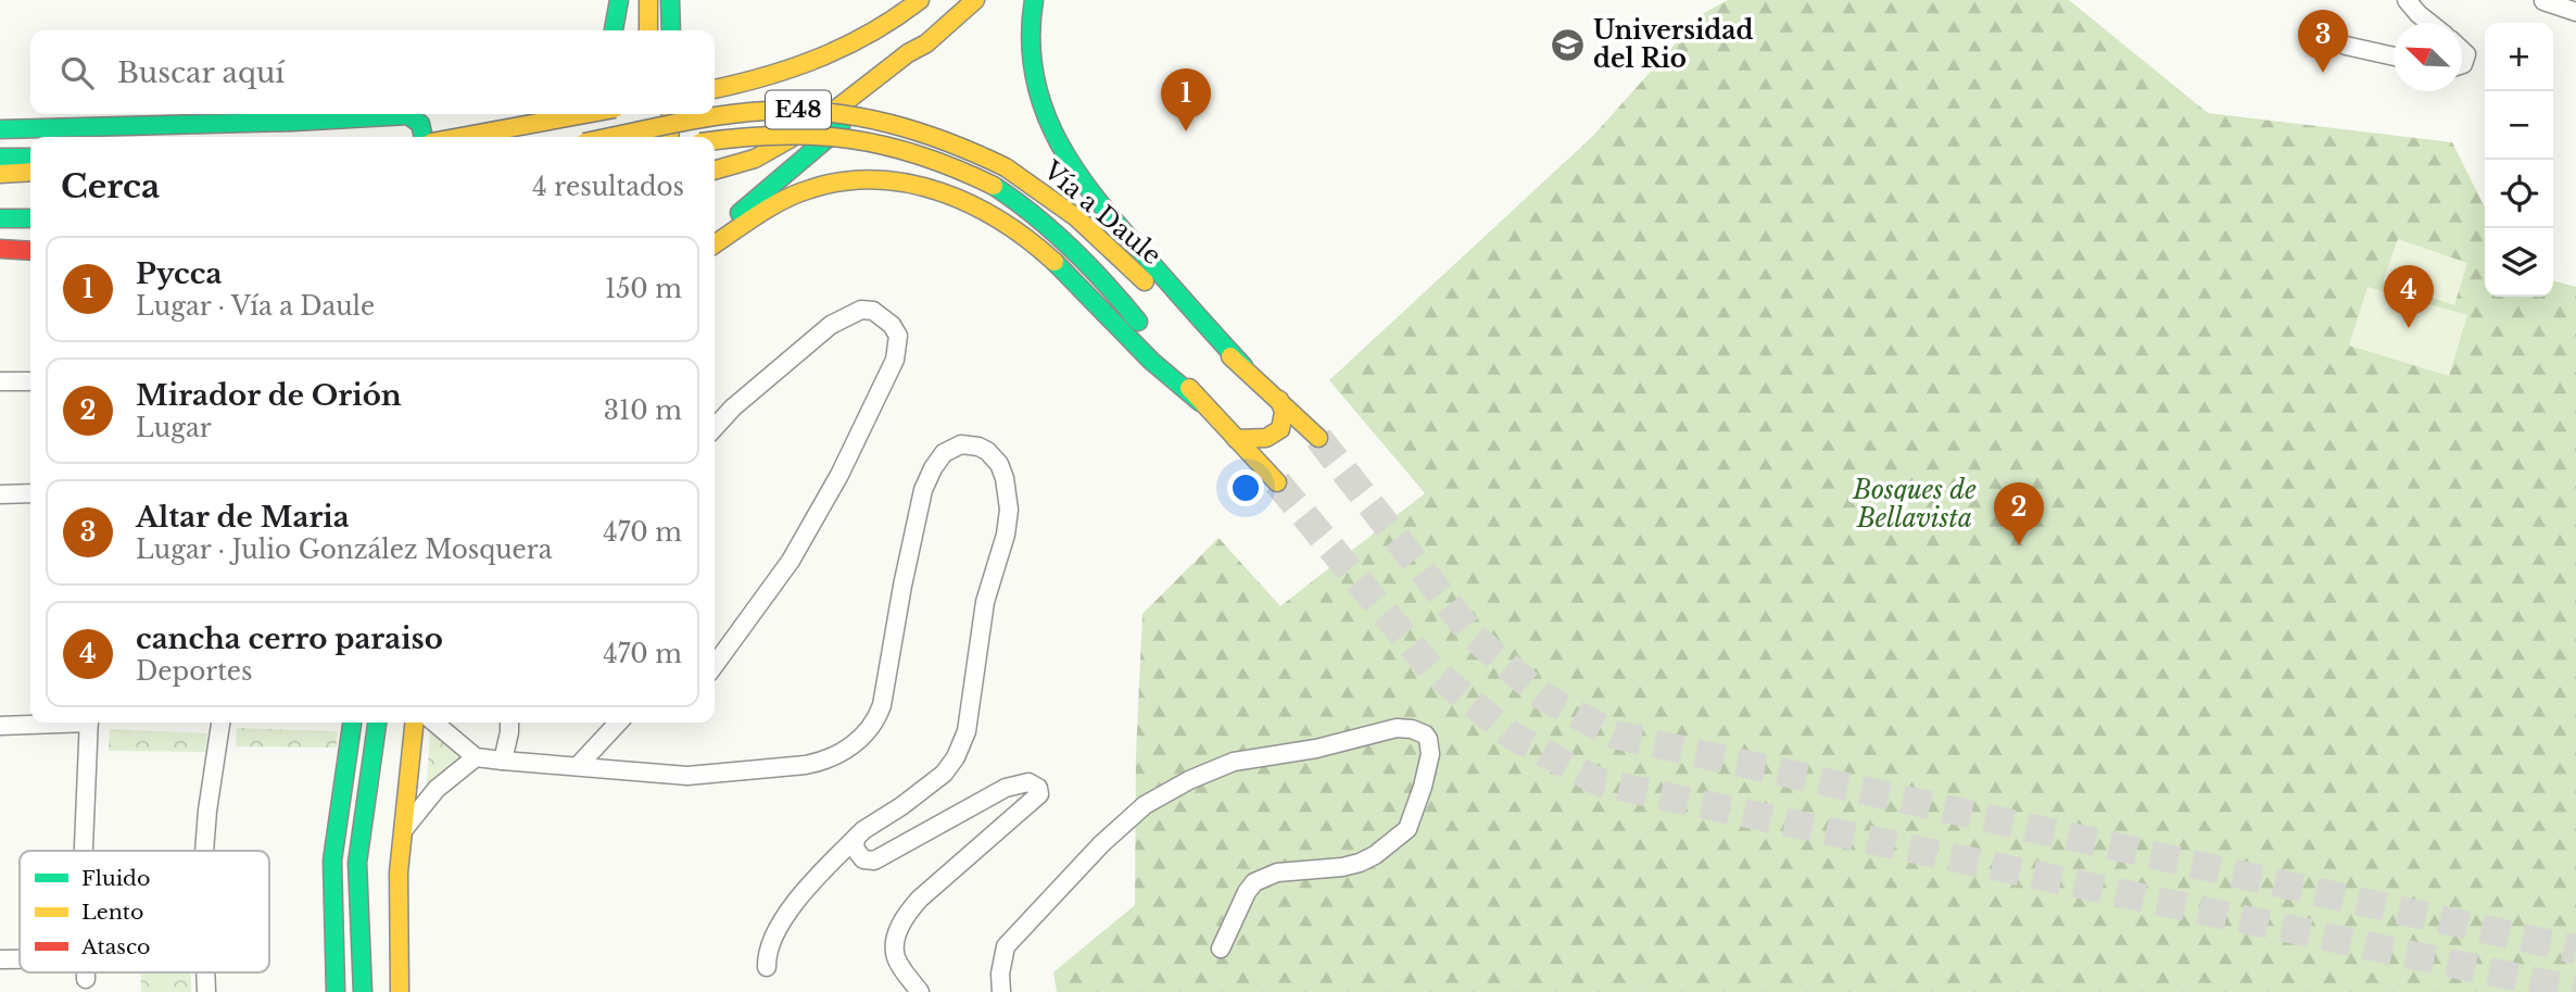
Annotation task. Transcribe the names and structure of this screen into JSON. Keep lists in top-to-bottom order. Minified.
{"streets":{"main road":["E48","Vía a Daule"]},"parks":["Bosques de Bellavista"],"places":{"school or university":["Universidad del Rio"]},"legend":["Fluido","Lento","Atasco"],"north":"top left","page":{"pins":["3","1","4","2"],"map_buttons":["+","−"],"search":"Buscar aquí","heading":["Cerca","4 resultados"],"list":[{"mark":"1","name":"Pycca","note":"Lugar · Vía a Daule","value":"150 m"},{"mark":"2","name":"Mirador de Orión","note":"Lugar","value":"310 m"},{"mark":"3","name":"Altar de Maria","note":"Lugar · Julio González Mosquera","value":"470 m"},{"mark":"4","name":"cancha cerro paraiso","note":"Deportes","value":"470 m"}]}}
